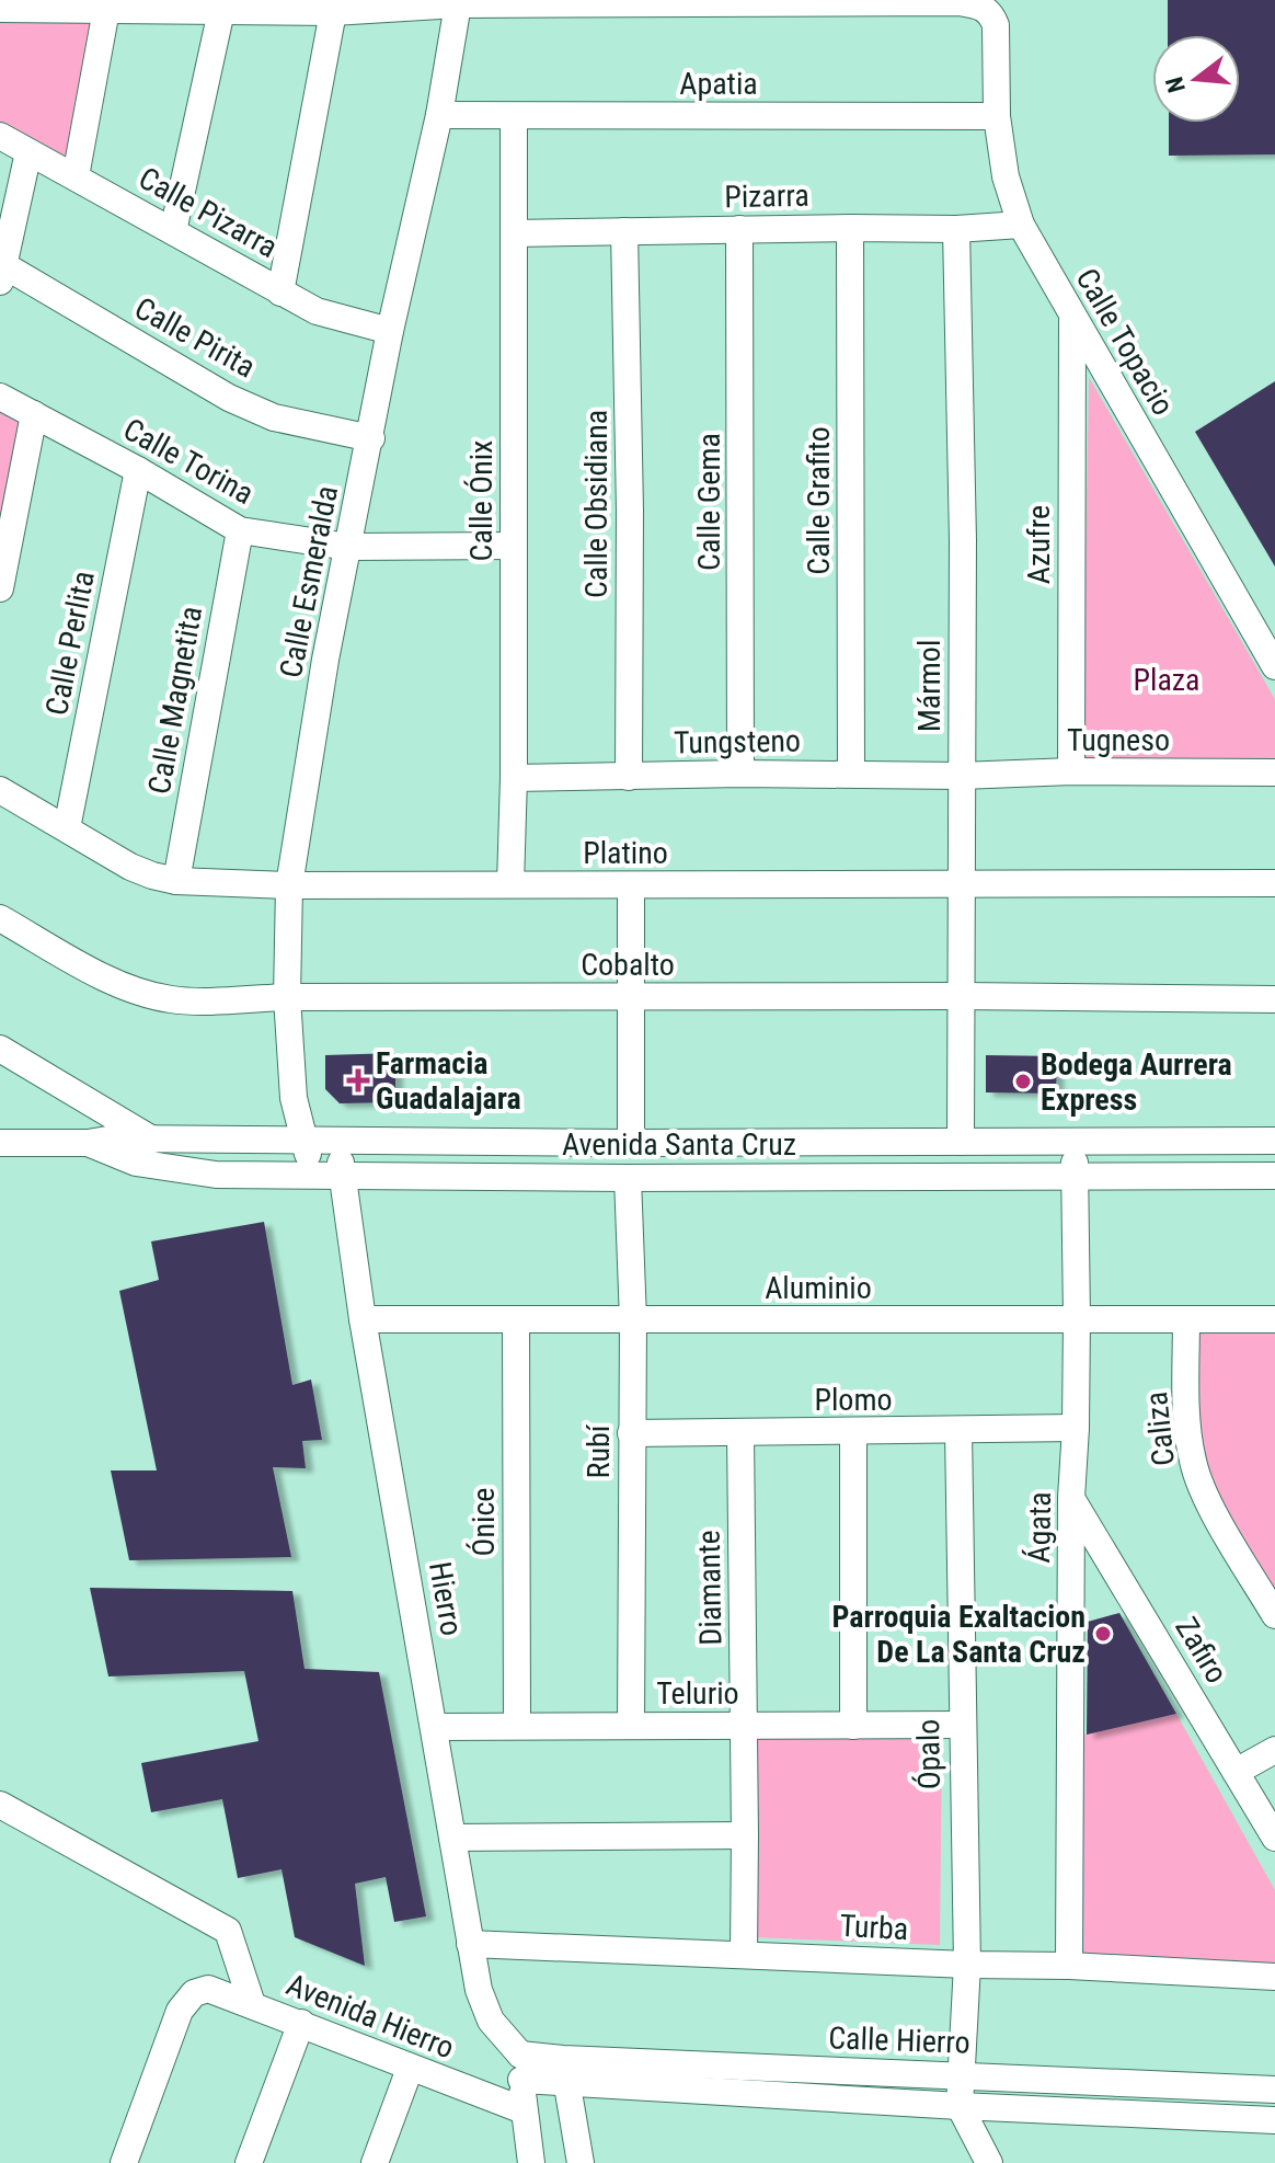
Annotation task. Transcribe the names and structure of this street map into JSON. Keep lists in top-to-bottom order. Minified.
{"streets":{"street":["Apatia","Pizarra","Calle Pizarra","Calle Pirita","Calle Topacio","Calle Torina","Calle Ónix","Calle Grafito","Calle Gema","Calle Obsidiana","Azufre","Calle Esmeralda","Calle Perlita","Mármol","Calle Magnetita","Tugneso","Tungsteno","Platino","Cobalto","Avenida Santa Cruz","Aluminio","Plomo","Caliza","Rubí","Ónice","Ágata","Diamante","Hierro","Zafiro","Telurio","Ópalo","Turba","Avenida Hierro","Calle Hierro"]},"crossings":[["Apatia","Calle Topacio"],["Apatia","Calle Ónix"],["Apatia","Calle Esmeralda"],["Pizarra","Calle Topacio"],["Pizarra","Calle Ónix"],["Pizarra","Calle Grafito"],["Pizarra","Calle Gema"],["Pizarra","Calle Obsidiana"],["Pizarra","Mármol"],["Calle Pizarra","Calle Esmeralda"],["Calle Pirita","Calle Esmeralda"],["Calle Topacio","Azufre"],["Calle Topacio","Calle Esmeralda"],["Calle Torina","Calle Ónix"],["Calle Torina","Calle Esmeralda"],["Calle Torina","Calle Perlita"],["Calle Torina","Calle Magnetita"],["Calle Ónix","Tungsteno"],["Calle Ónix","Platino"],["Calle Grafito","Tungsteno"],["Calle Gema","Tungsteno"],["Calle Obsidiana","Tungsteno"],["Azufre","Tugneso"],["Calle Esmeralda","Platino"],["Calle Esmeralda","Cobalto"],["Calle Esmeralda","Avenida Santa Cruz"],["Calle Perlita","Platino"],["Mármol","Tugneso"],["Mármol","Tungsteno"],["Mármol","Platino"],["Mármol","Cobalto"],["Mármol","Avenida Santa Cruz"],["Calle Magnetita","Platino"],["Tugneso","Tungsteno"],["Avenida Santa Cruz","Rubí"],["Avenida Santa Cruz","Ágata"],["Avenida Santa Cruz","Hierro"],["Aluminio","Caliza"],["Aluminio","Rubí"],["Aluminio","Ónice"],["Aluminio","Ágata"],["Aluminio","Hierro"],["Plomo","Rubí"],["Plomo","Ágata"],["Plomo","Diamante"],["Plomo","Ópalo"],["Rubí","Telurio"],["Ónice","Telurio"],["Ágata","Zafiro"],["Ágata","Turba"],["Diamante","Telurio"],["Diamante","Turba"],["Hierro","Telurio"],["Hierro","Turba"],["Hierro","Calle Hierro"],["Telurio","Ópalo"],["Ópalo","Turba"],["Ópalo","Calle Hierro"]],"parks":["Plaza"],"places":{"health":["Farmacia Guadalajara"],"other":["Bodega Aurrera Express","Parroquia Exaltacion De La Santa Cruz"]},"north":"left"}
